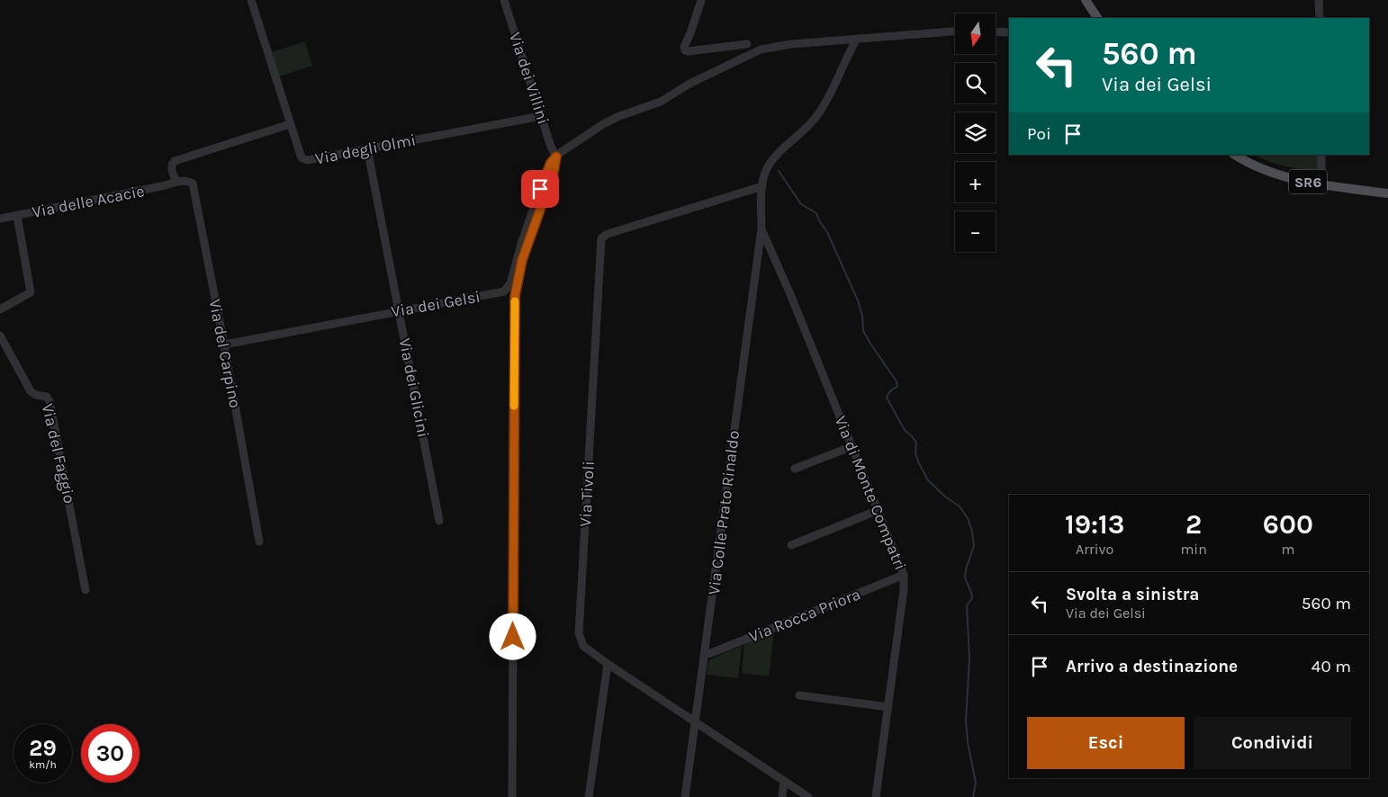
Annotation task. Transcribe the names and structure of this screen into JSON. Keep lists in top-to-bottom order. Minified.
{"streets":{"main road":["SR6"],"street":["Via dei Villini","Via degli Olmi","Via delle Acacie","Via dei Gelsi","Via del Carpino","Via dei Glicini","Via del Faggio","Via di Monte Compatri","Via Tivoli","Via Colle Prato Rinaldo","Via Rocca Priora"]},"crossings":[["Via dei Villini","Via degli Olmi"],["Via dei Villini","Via dei Gelsi"],["Via degli Olmi","Via dei Glicini"],["Via delle Acacie","Via del Carpino"],["Via dei Gelsi","Via del Carpino"],["Via dei Gelsi","Via dei Glicini"],["Via di Monte Compatri","Via Colle Prato Rinaldo"],["Via di Monte Compatri","Via Rocca Priora"],["Via Tivoli","Via Colle Prato Rinaldo"],["Via Colle Prato Rinaldo","Via Rocca Priora"]],"north":"bottom","page":{"map_buttons":["+","−"],"turn":["560 m","Via dei Gelsi"],"then":"Poi","eta":["19:13","Arrivo","2","min","600","m"],"list":[{"name":"Svolta a sinistra","note":"Via dei Gelsi","value":"560 m"},{"name":"Arrivo a destinazione","value":"40 m"}],"buttons":["Esci","Condividi"],"speed":"29 km/h","limit":"30"}}
